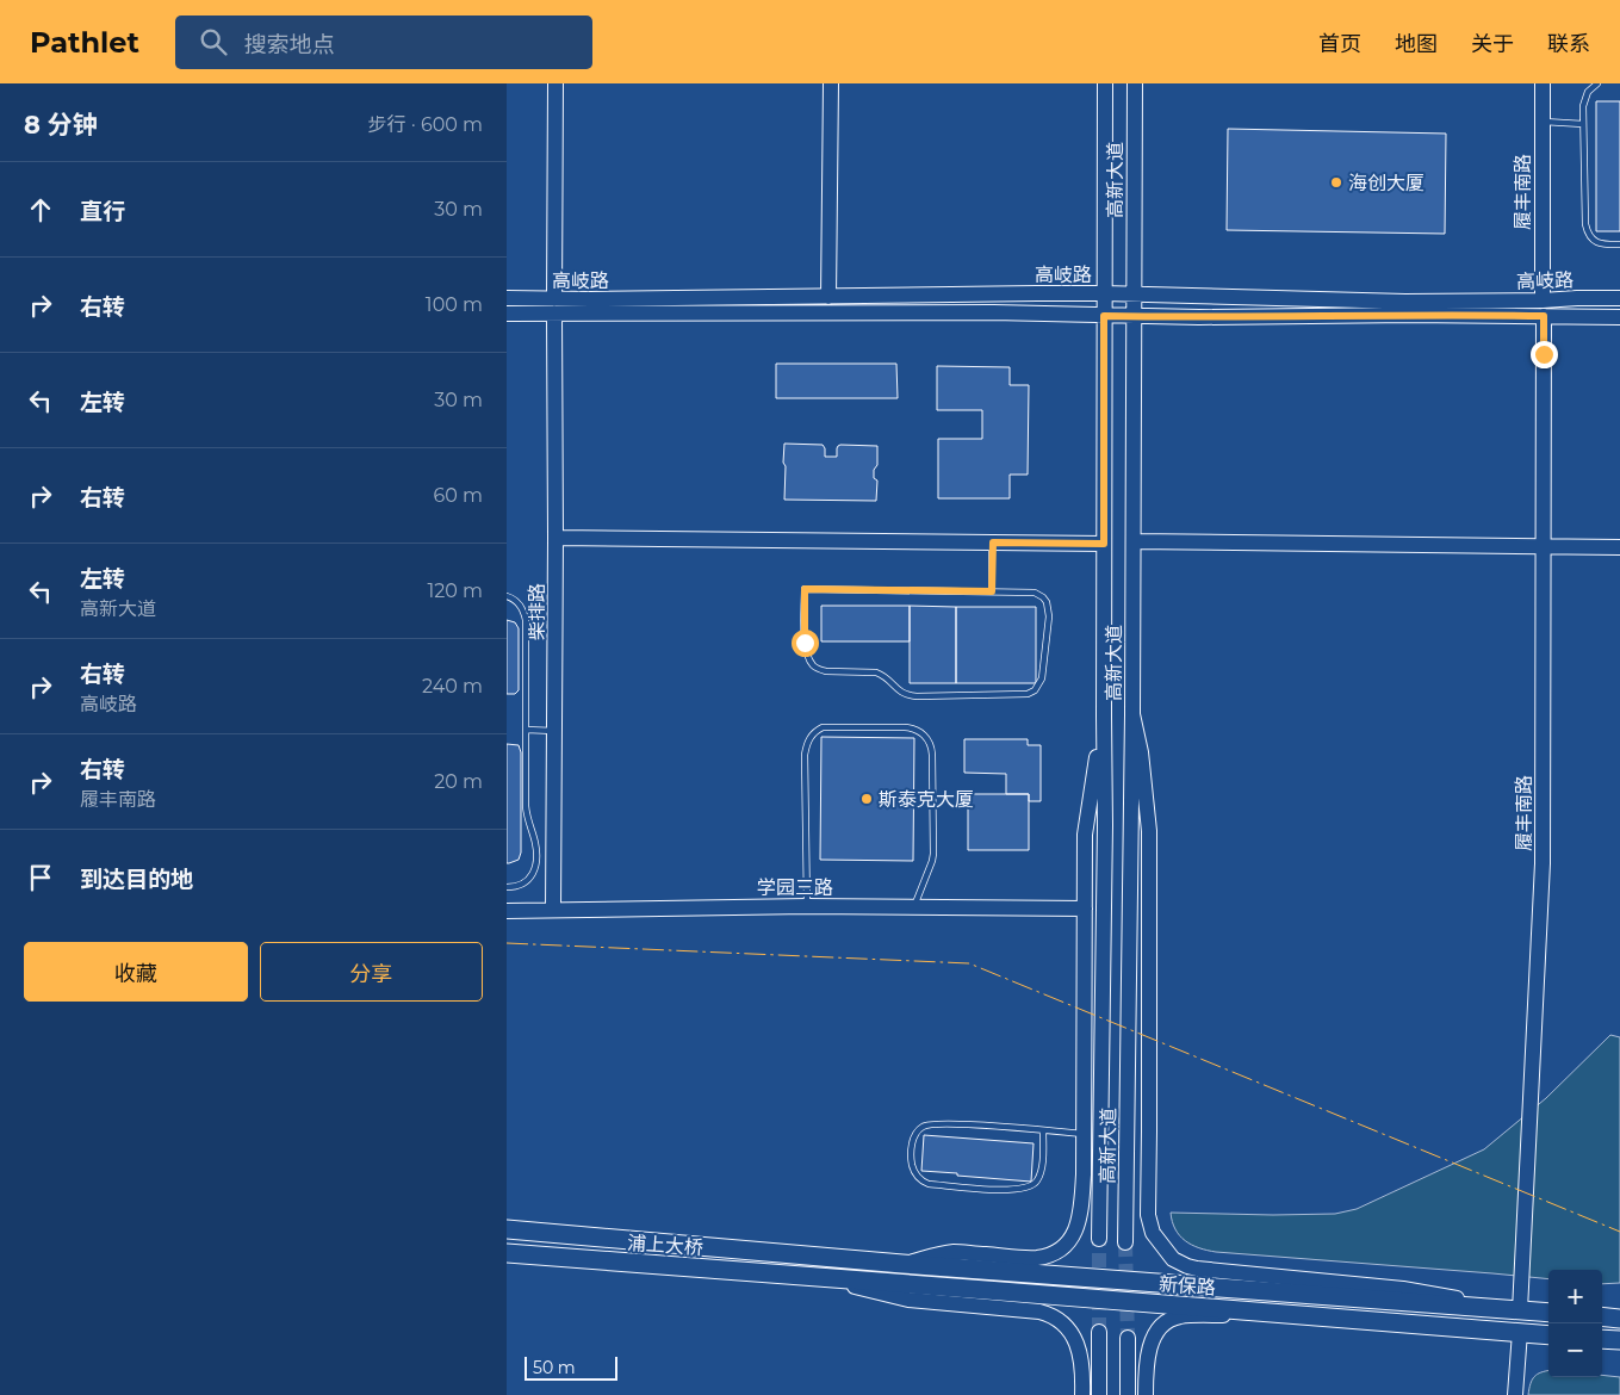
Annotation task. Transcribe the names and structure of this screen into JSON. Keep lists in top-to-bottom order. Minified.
{"streets":{"main road":["高新大道","履丰南路","高岐路","柴排路","学园三路","浦上大桥","新保路"]},"crossings":[["高新大道","高岐路"],["履丰南路","高岐路"],["履丰南路","新保路"],["高岐路","柴排路"],["柴排路","学园三路"],["浦上大桥","新保路"]],"places":["海创大厦","斯泰克大厦"],"scale_bar":"50 m","page":{"header":"Pathlet","search":"搜索地点","nav":["首页","地图","关于","联系"],"heading":["8 分钟","步行 · 600 m"],"list":[["直行","30 m"],["右转","100 m"],["左转","30 m"],["右转","60 m"],["左转","高新大道","120 m"],["右转","高岐路","240 m"],["右转","履丰南路","20 m"],"到达目的地"],"buttons":["收藏","分享"],"map_buttons":["+","−"],"scale":"50 m"}}
